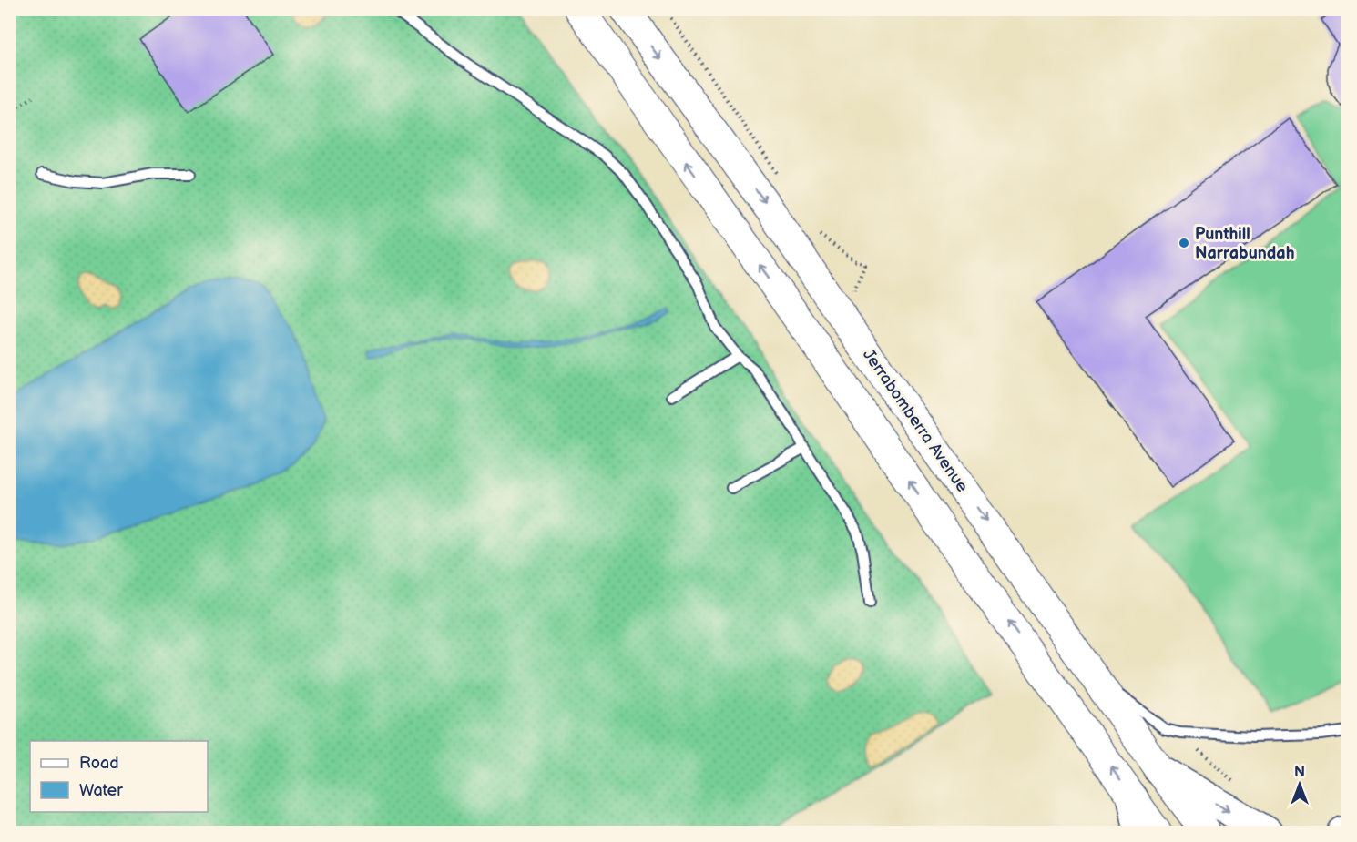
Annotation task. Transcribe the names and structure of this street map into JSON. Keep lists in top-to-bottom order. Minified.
{"streets":{"main road":["Jerrabomberra Avenue"]},"places":["Punthill Narrabundah"],"legend":["Road","Water"],"north":"top"}
